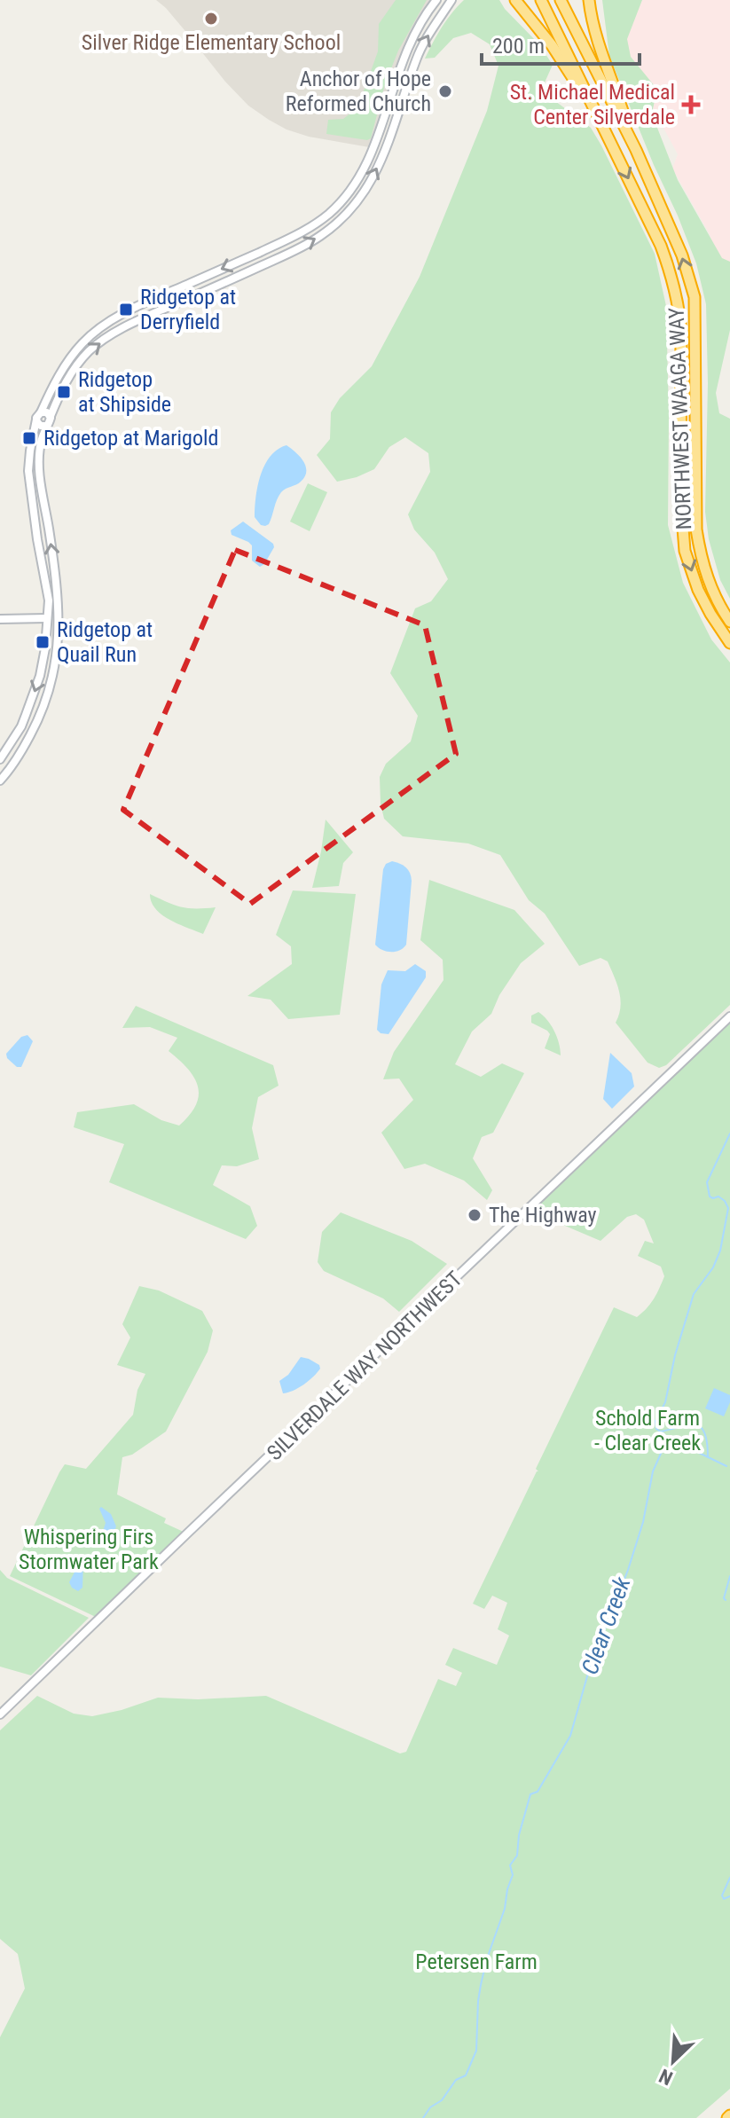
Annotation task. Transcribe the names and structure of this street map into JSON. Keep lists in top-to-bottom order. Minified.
{"streets":{"highway":["NORTHWEST WAAGA WAY"],"main road":["SILVERDALE WAY NORTHWEST"]},"water":["Clear Creek"],"parks":["Schold Farm - Clear Creek","Whispering Firs Stormwater Park","Petersen Farm"],"places":{"other":["Silver Ridge Elementary School","Anchor of Hope Reformed Church","The Highway"],"health":["St. Michael Medical Center Silverdale"],"transit":["Ridgetop at Derryfield","Ridgetop at Shipside","Ridgetop at Marigold","Ridgetop at Quail Run"]},"scale_bar":"200 m","north":"bottom left"}
